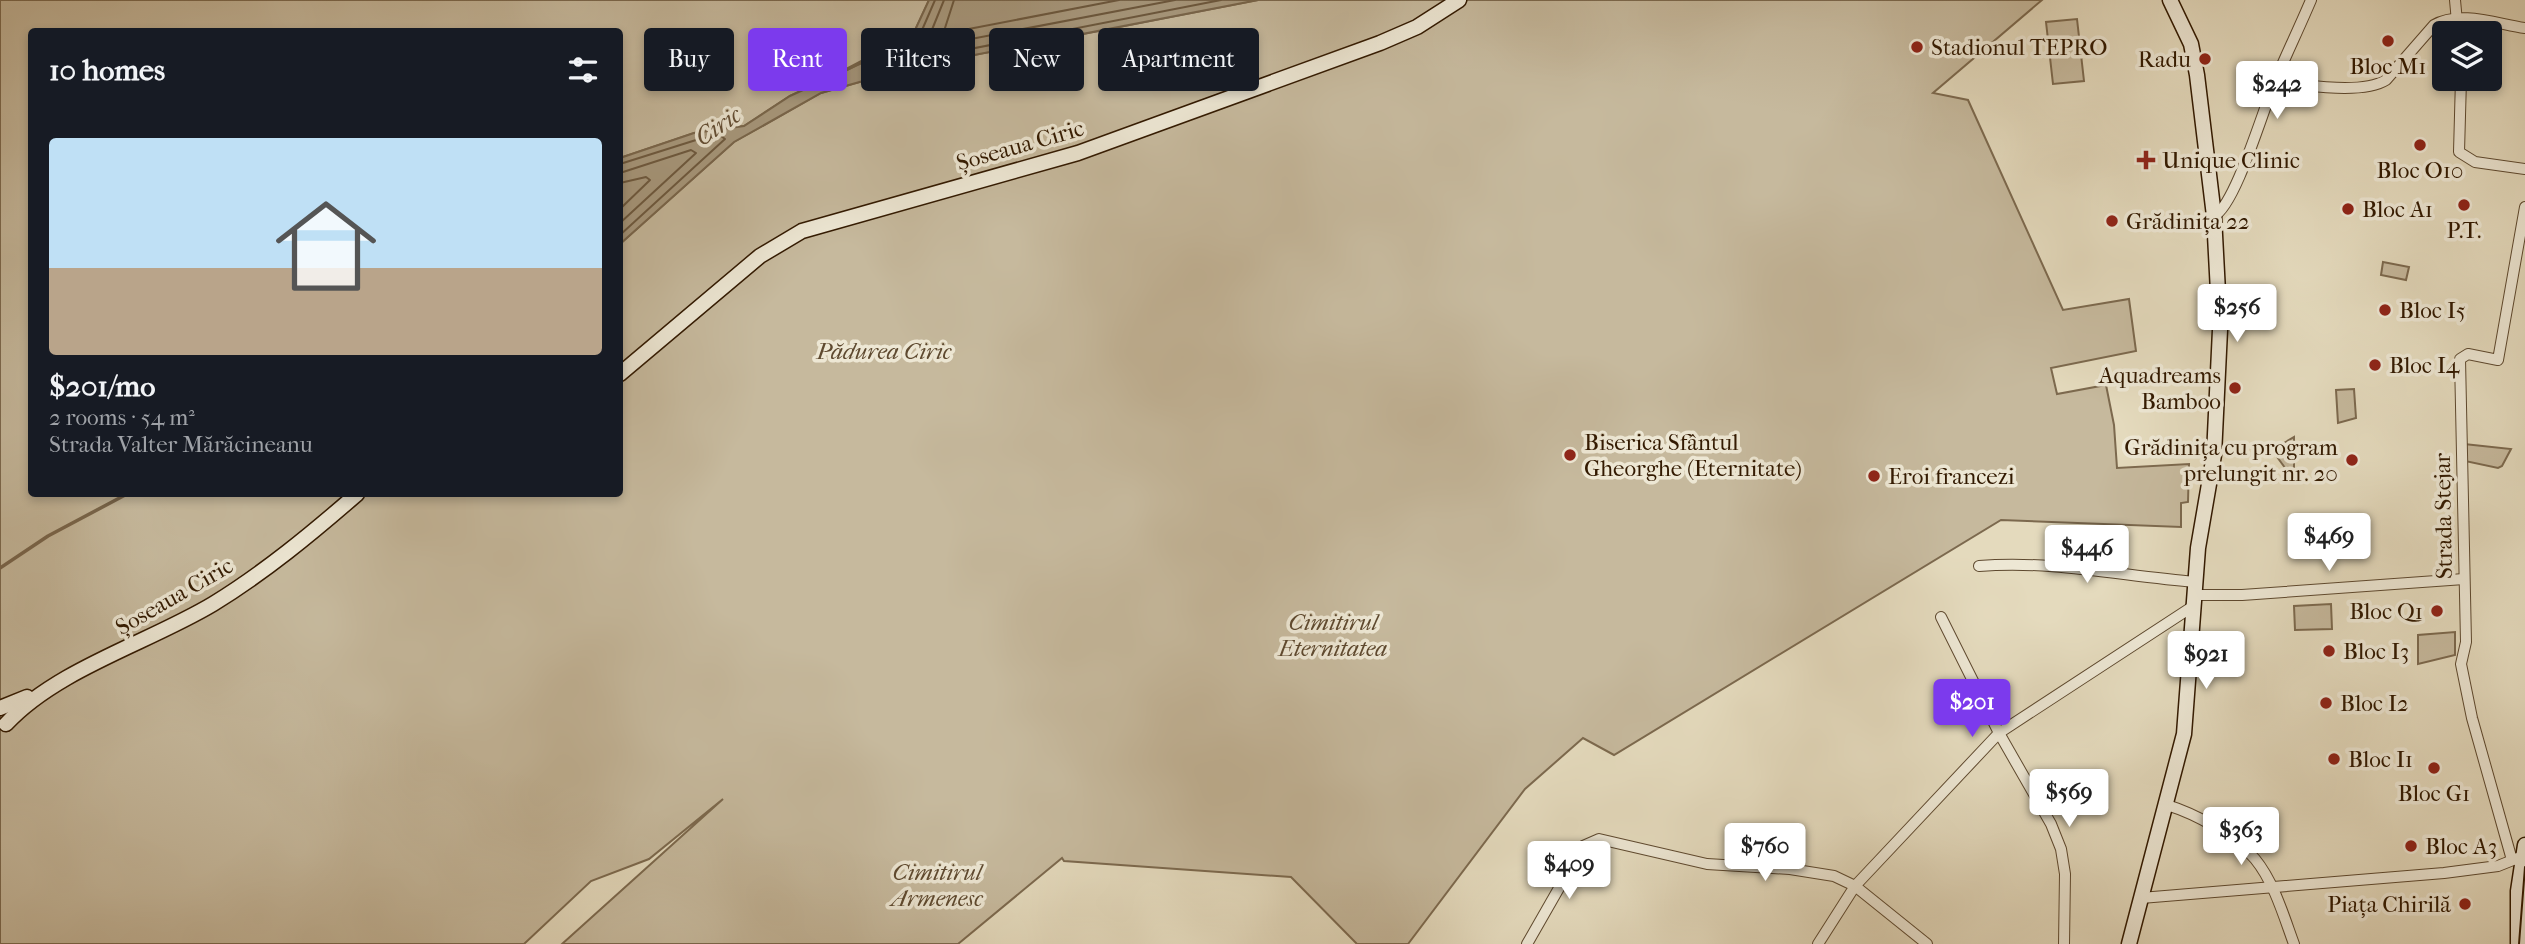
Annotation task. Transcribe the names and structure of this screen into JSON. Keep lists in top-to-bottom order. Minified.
{"streets":{"street":["Șoseaua Ciric","Strada Stejar"]},"water":["Ciric"],"parks":["Pădurea Ciric","Cimitirul Eternitatea","Cimitirul Armenesc"],"places":{"other":["Bloc M1","Stadionul TEPRO","Radu","Bloc O10","P.T.","Bloc A1","Grădinița 22","Bloc I5","Bloc I4","Aquadreams Bamboo","Biserica Sfântul Gheorghe (Eternitate)","Grădinița cu program prelungit nr. 20","Eroi francezi","Bloc Q1","Bloc I3","Bloc I2","Bloc I1","Bloc G1","Bloc A3","Piața Chirilă"],"health":["Unique Clinic"]},"page":{"chip":["Buy","Rent","Filters","New","Apartment"],"heading":"10 homes","price":["$242","$256","$469","$446","$921","$201","$569","$363","$760","$409"],"list":[{"name":"$201/mo","note":"2 rooms · 54 m² · Strada Valter Mărăcineanu"}]}}
